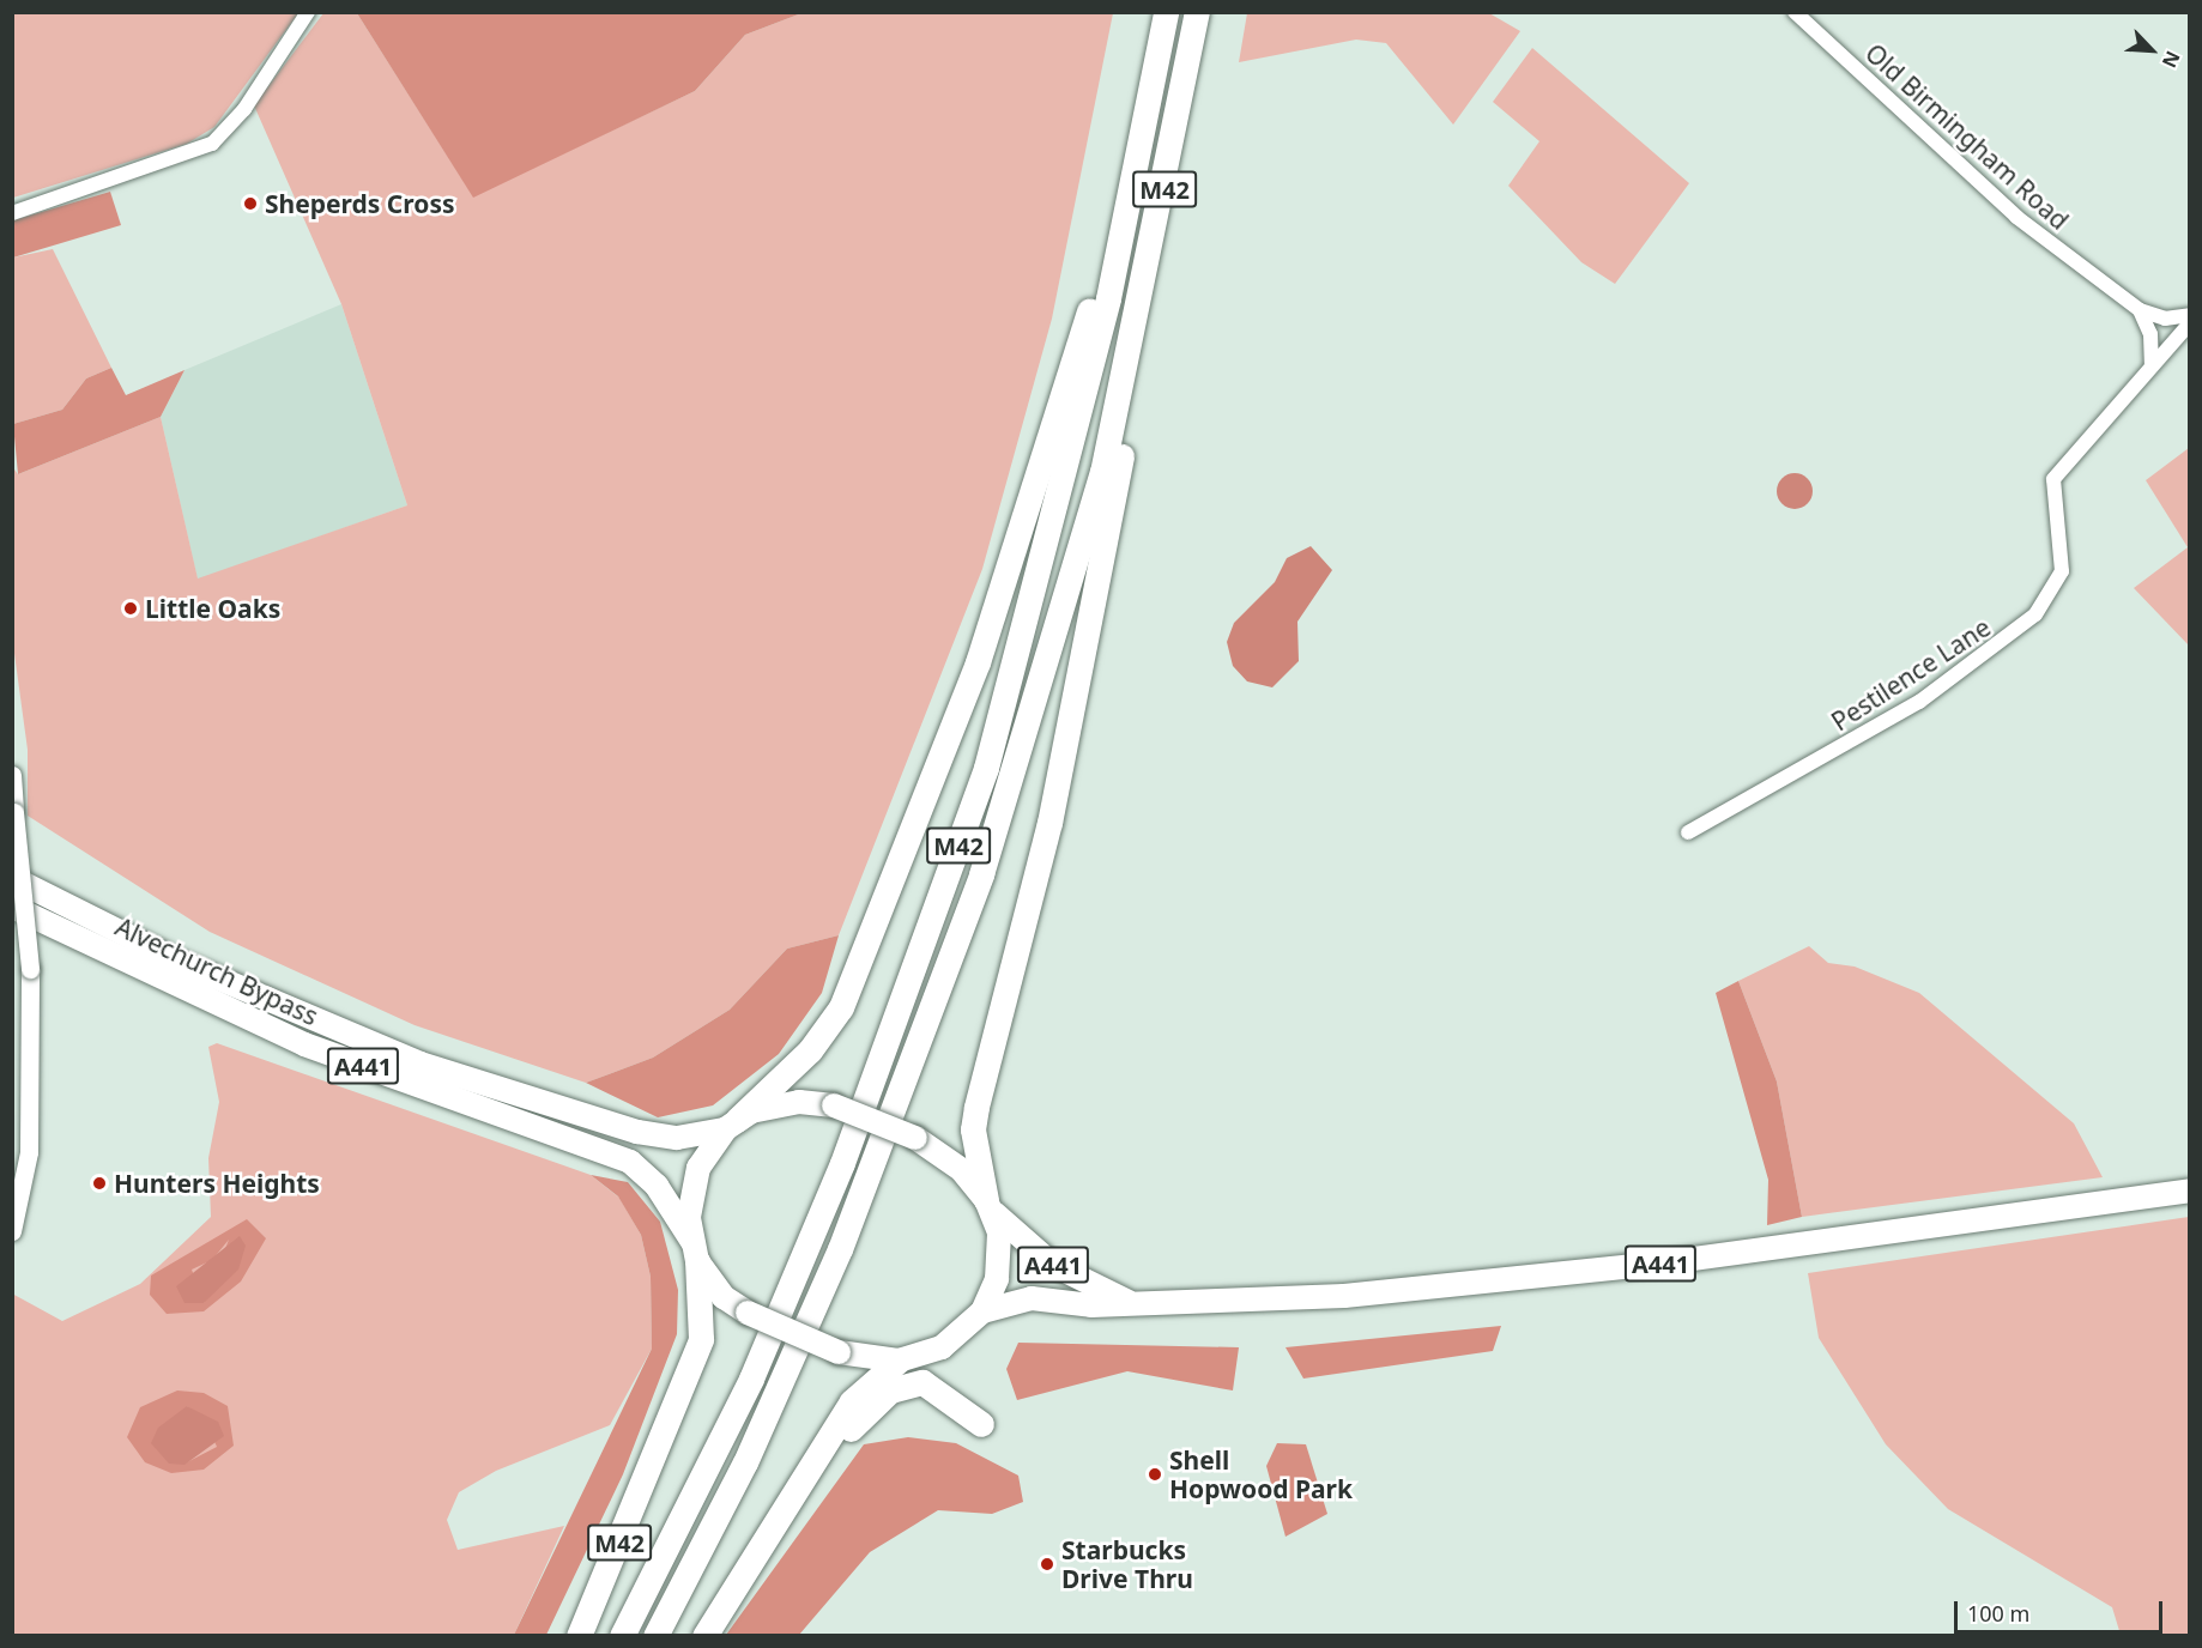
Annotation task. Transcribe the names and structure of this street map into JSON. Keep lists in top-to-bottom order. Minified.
{"streets":{"highway":["M42","Alvechurch Bypass","A441"],"street":["Old Birmingham Road","Pestilence Lane"]},"crossings":[["M42","Alvechurch Bypass"],["M42","A441"],["Alvechurch Bypass","A441"]],"places":["Sheperds Cross","Little Oaks","Hunters Heights","Shell Hopwood Park","Starbucks Drive Thru"],"scale_bar":"100 m","north":"bottom right"}
